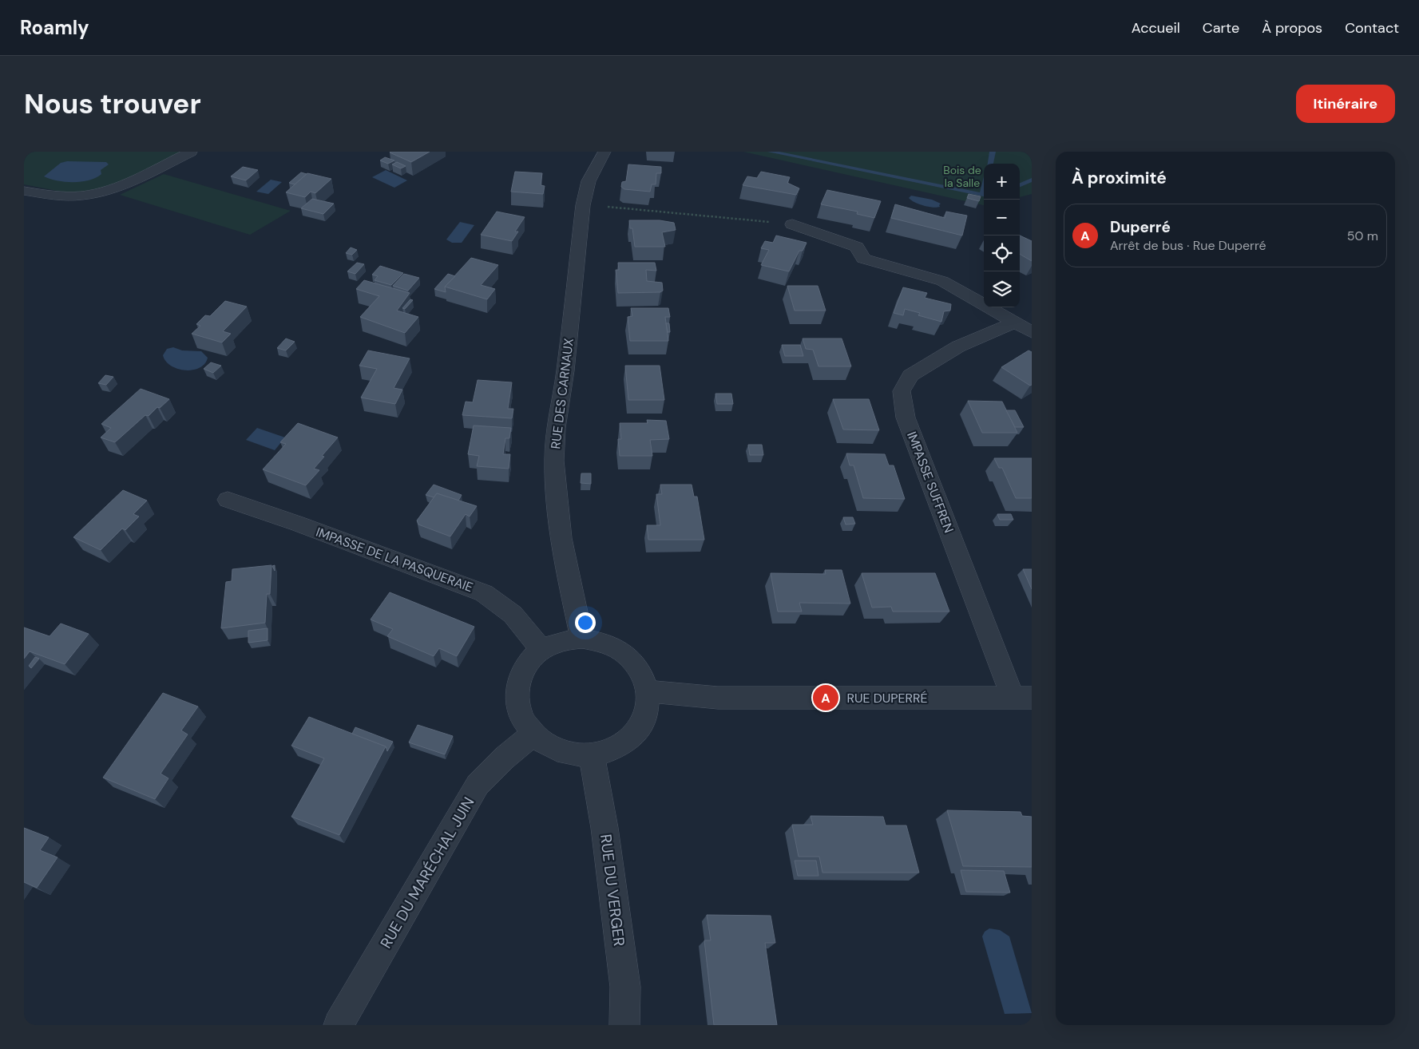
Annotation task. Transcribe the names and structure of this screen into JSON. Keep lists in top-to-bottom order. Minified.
{"streets":{"street":["RUE DES CARNAUX","IMPASSE SUFFREN","IMPASSE DE LA PASQUERAIE","RUE DUPERRÉ","RUE DU MARÉCHAL JUIN","RUE DU VERGER"]},"crossings":[["RUE DES CARNAUX","IMPASSE DE LA PASQUERAIE"],["RUE DES CARNAUX","RUE DUPERRÉ"],["RUE DES CARNAUX","RUE DU MARÉCHAL JUIN"],["RUE DES CARNAUX","RUE DU VERGER"],["IMPASSE SUFFREN","RUE DUPERRÉ"],["IMPASSE DE LA PASQUERAIE","RUE DUPERRÉ"],["IMPASSE DE LA PASQUERAIE","RUE DU MARÉCHAL JUIN"],["IMPASSE DE LA PASQUERAIE","RUE DU VERGER"],["RUE DUPERRÉ","RUE DU MARÉCHAL JUIN"],["RUE DUPERRÉ","RUE DU VERGER"],["RUE DU MARÉCHAL JUIN","RUE DU VERGER"]],"parks":["Bois de la Salle"],"page":{"header":"Roamly","nav":["Accueil","Carte","À propos","Contact"],"buttons":"Itinéraire","title":"Nous trouver","heading":"À proximité","map_buttons":["+","−"],"list":[{"mark":"A","name":"Duperré","note":"Arrêt de bus · Rue Duperré","value":"50 m"}],"pins":"A"}}
